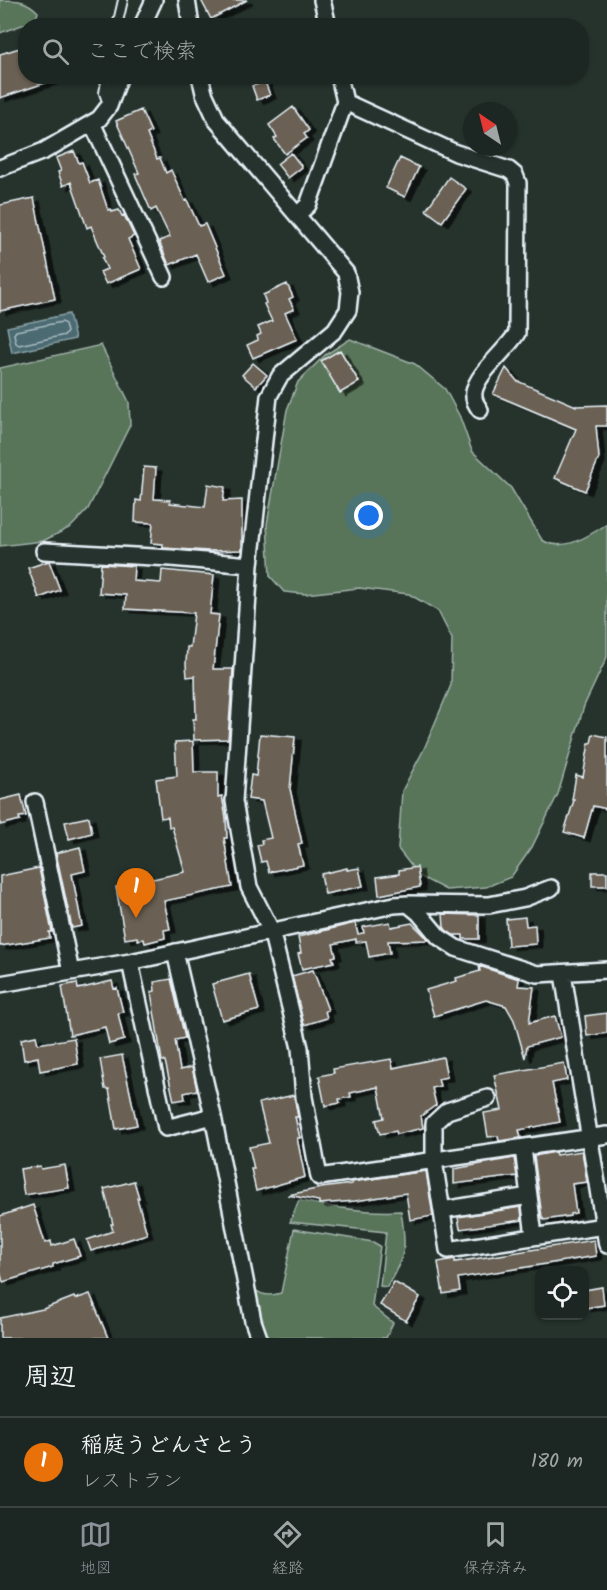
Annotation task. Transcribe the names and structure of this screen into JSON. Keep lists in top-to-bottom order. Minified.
{"north":"top left","page":{"search":"ここで検索","pins":"1","heading":"周辺","list":[{"mark":"1","name":"稲庭うどんさとう","note":"レストラン","value":"180 m"}],"nav":["地図","経路","保存済み"]}}
